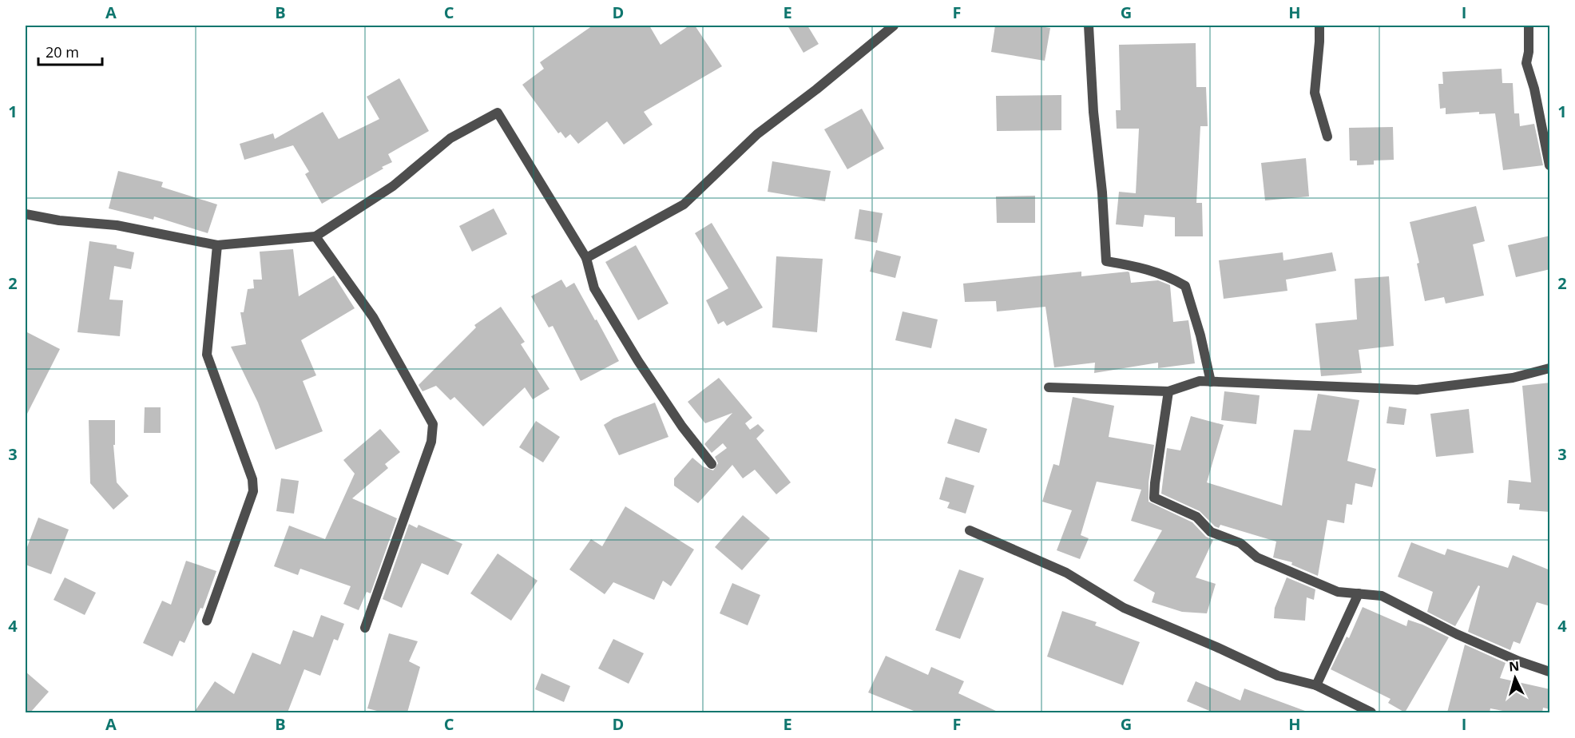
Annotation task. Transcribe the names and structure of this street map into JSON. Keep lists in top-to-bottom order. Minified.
{"scale_bar":"20 m","north":"top","grid":{"columns":["A","B","C","D","E","F","G","H","I"],"rows":["1","2","3","4"]}}
